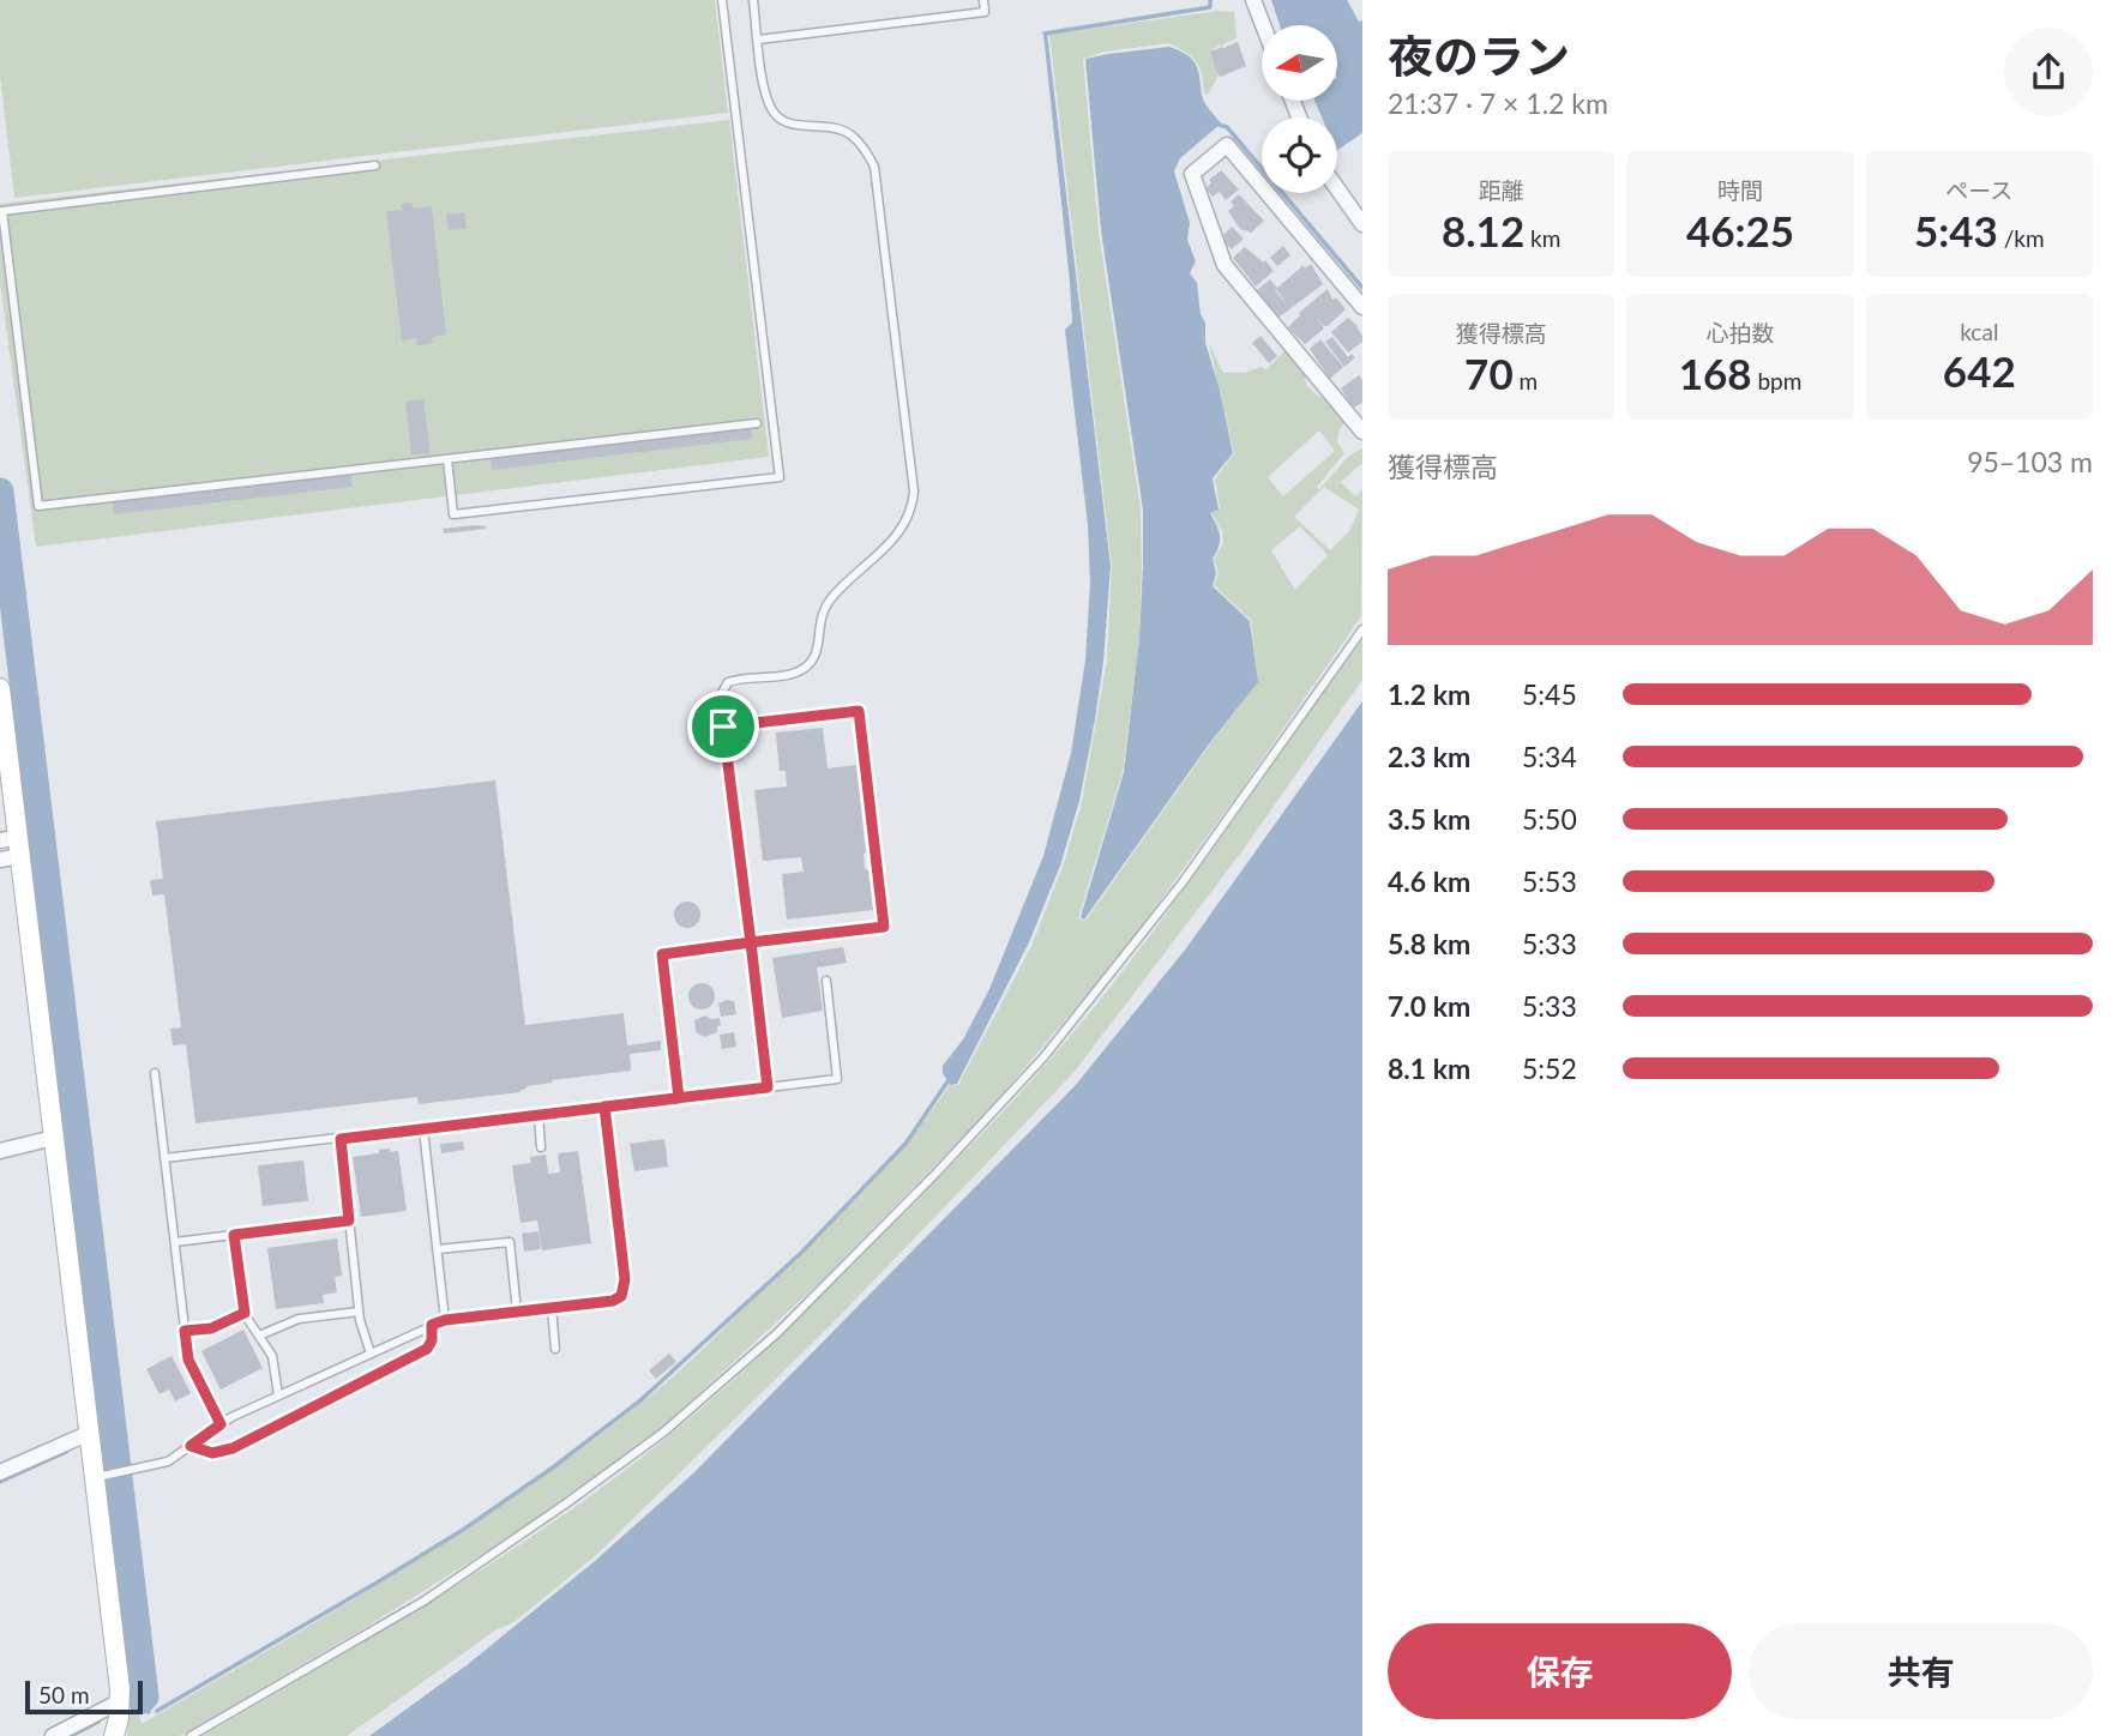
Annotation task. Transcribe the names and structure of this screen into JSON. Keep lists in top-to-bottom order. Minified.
{"scale_bar":"50 m","north":"left","page":{"heading":["夜のラン","21:37 · 7 × 1.2 km"],"stats":[["距離","8.12 km"],["時間","46:25"],["ペース","5:43 /km"],["獲得標高","70 m"],["心拍数","168 bpm"],["kcal","642"]],"chart":["獲得標高","95–103 m"],"list":[{"name":"1.2 km","note":"5:45"},{"name":"2.3 km","note":"5:34"},{"name":"3.5 km","note":"5:50"},{"name":"4.6 km","note":"5:53"},{"name":"5.8 km","note":"5:33"},{"name":"7.0 km","note":"5:33"},{"name":"8.1 km","note":"5:52"}],"buttons":["保存","共有"],"scale":"50 m"}}
